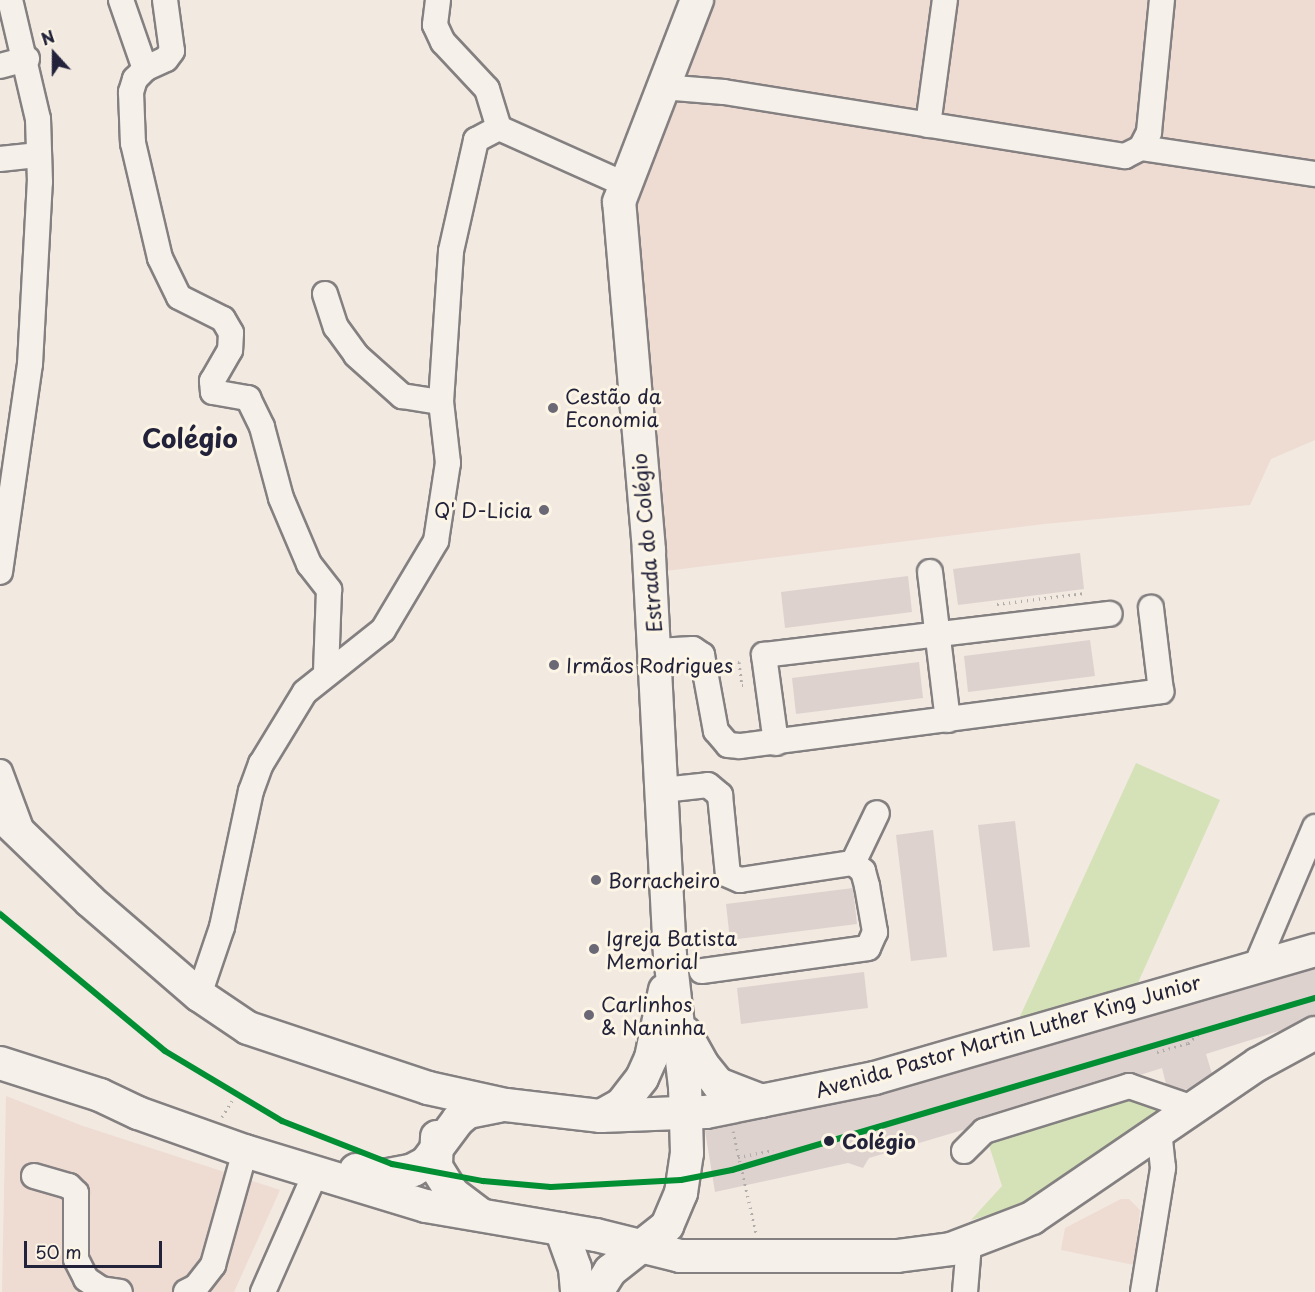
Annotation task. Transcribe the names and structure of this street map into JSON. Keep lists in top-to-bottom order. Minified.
{"streets":{"main road":["Estrada do Colégio","Avenida Pastor Martin Luther King Junior"]},"crossings":[["Estrada do Colégio","Avenida Pastor Martin Luther King Junior"]],"districts":["Colégio"],"places":["Cestão da Economia","Q' D-Licia","Irmãos Rodrigues","Borracheiro","Igreja Batista Memorial","Carlinhos & Naninha","Colégio"],"scale_bar":"50 m","north":"top"}
